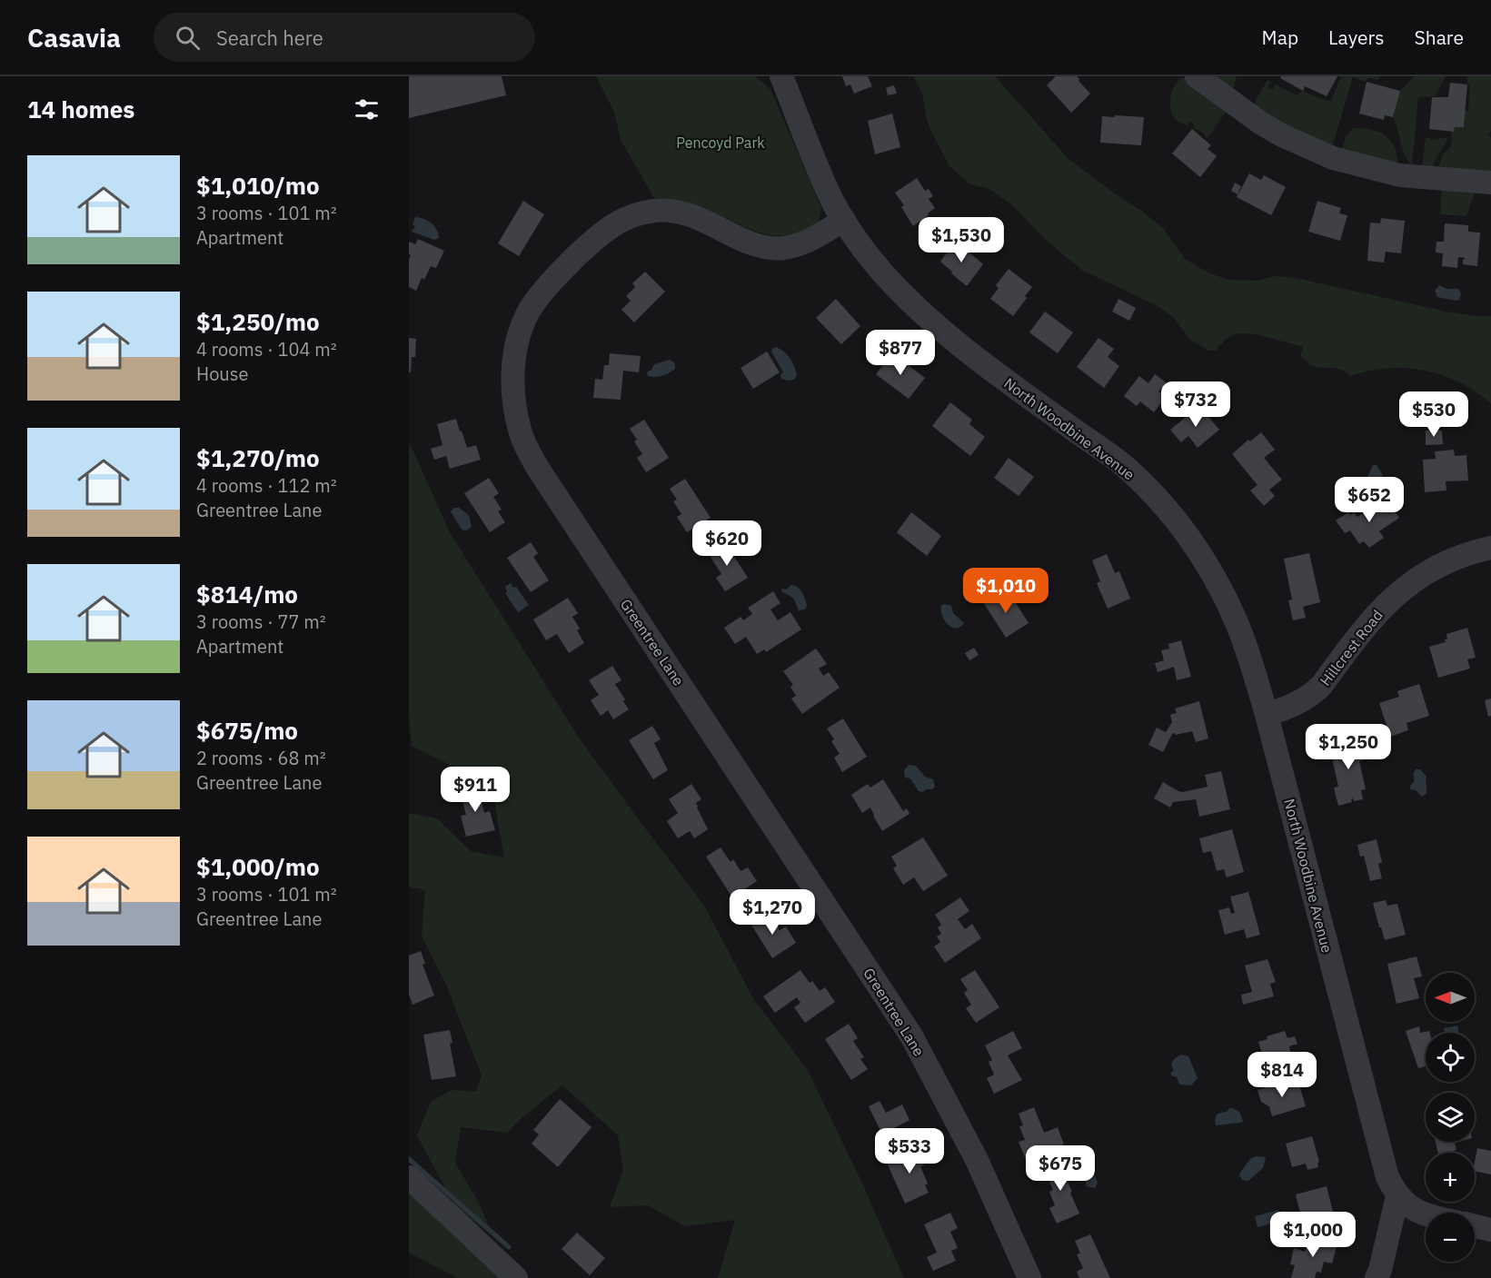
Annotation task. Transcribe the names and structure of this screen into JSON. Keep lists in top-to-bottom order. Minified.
{"streets":{"street":["North Woodbine Avenue","Greentree Lane","Hillcrest Road"]},"crossings":[["North Woodbine Avenue","Greentree Lane"],["North Woodbine Avenue","Hillcrest Road"]],"parks":["Pencoyd Park"],"north":"left","page":{"header":"Casavia","search":"Search here","nav":["Map","Layers","Share"],"heading":"14 homes","list":[{"name":"$1,010/mo","note":"3 rooms · 101 m² · Apartment"},{"name":"$1,250/mo","note":"4 rooms · 104 m² · House"},{"name":"$1,270/mo","note":"4 rooms · 112 m² · Greentree Lane"},{"name":"$814/mo","note":"3 rooms · 77 m² · Apartment"},{"name":"$675/mo","note":"2 rooms · 68 m² · Greentree Lane"},{"name":"$1,000/mo","note":"3 rooms · 101 m² · Greentree Lane"}],"price":["$1,530","$877","$732","$530","$652","$620","$1,010","$1,250","$911","$1,270","$814","$533","$675","$1,000"],"map_buttons":["+","−"]}}
